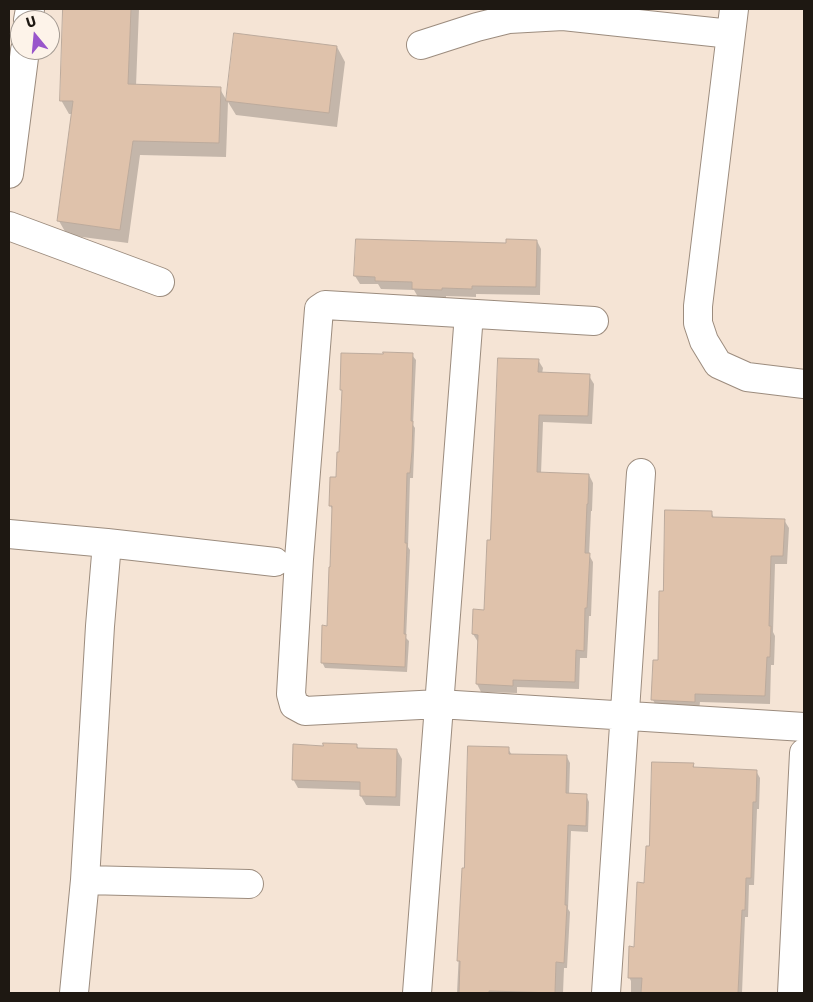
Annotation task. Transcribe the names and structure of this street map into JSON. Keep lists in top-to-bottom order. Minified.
{"north":"top"}
